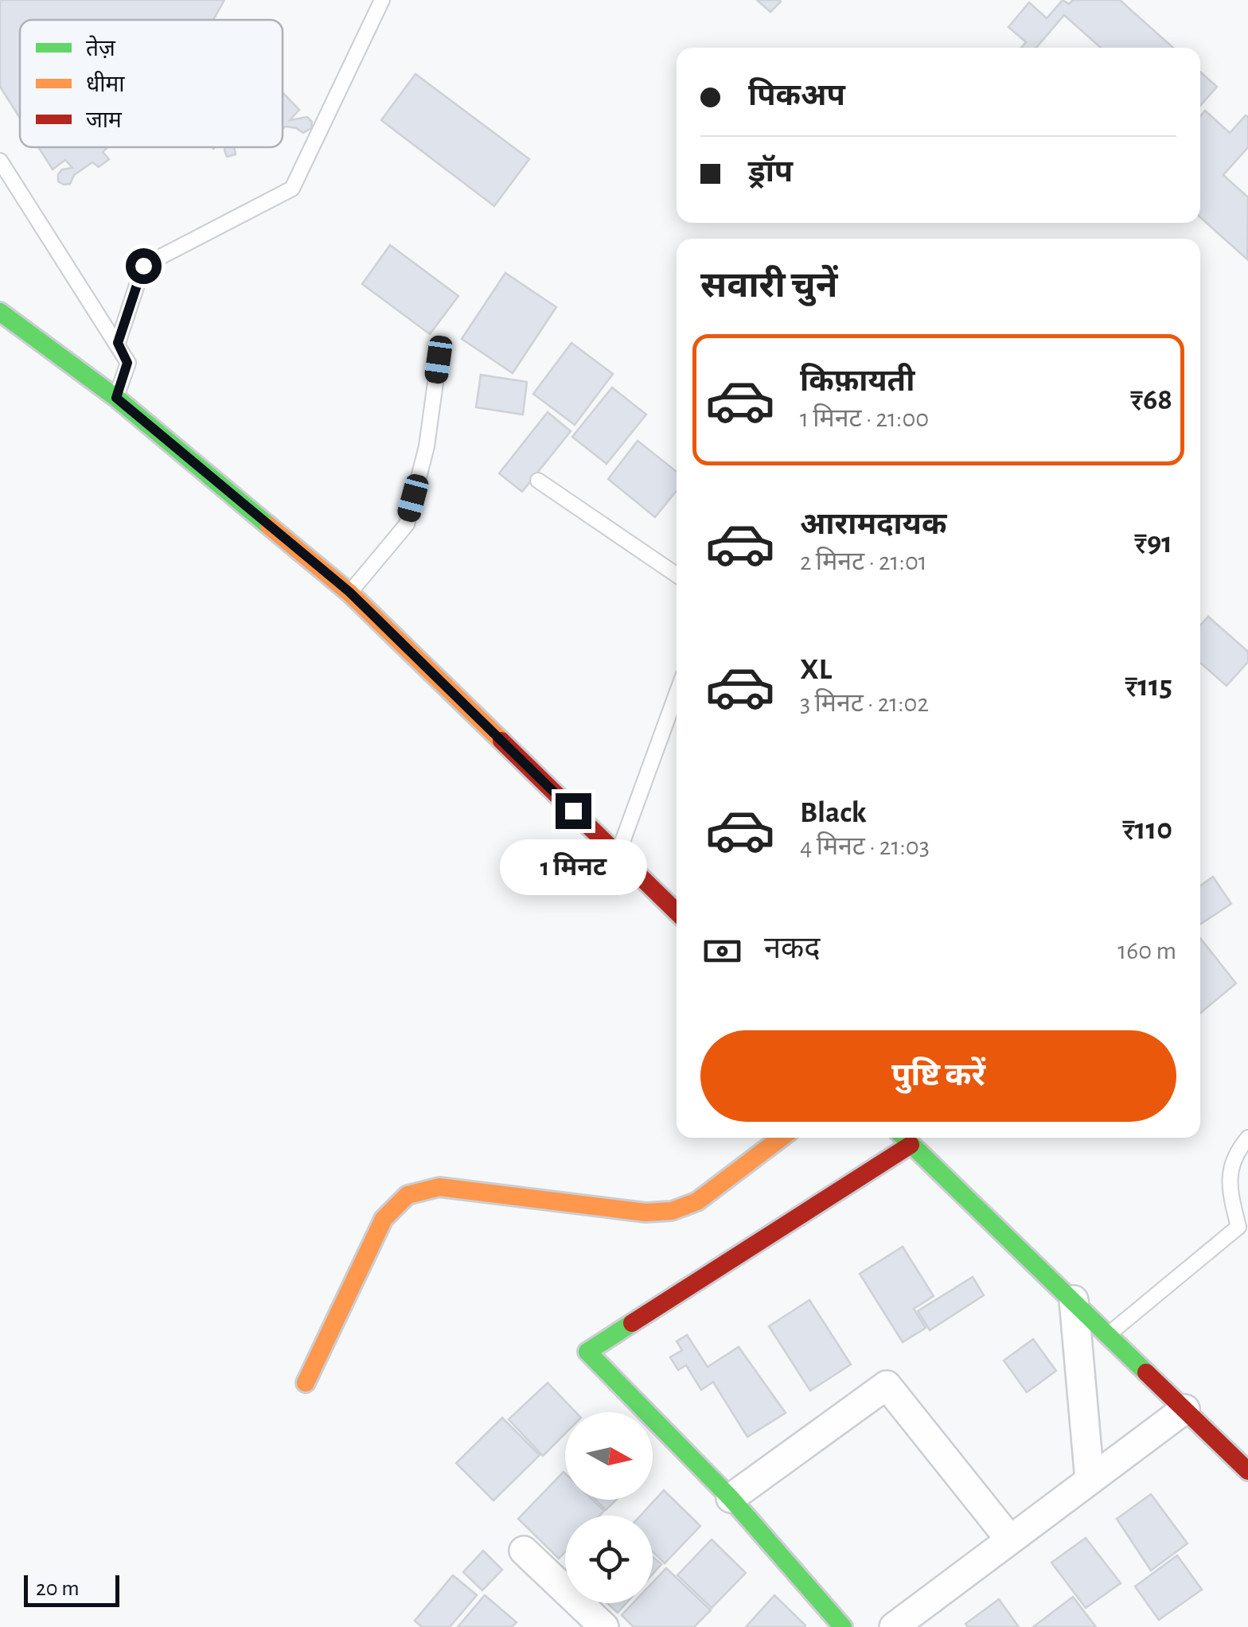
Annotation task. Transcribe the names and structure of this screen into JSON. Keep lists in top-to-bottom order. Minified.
{"legend":["तेज़","धीमा","जाम"],"scale_bar":"20 m","north":"right","page":{"banner":["पिकअप","ड्रॉप"],"heading":"सवारी चुनें","list":[{"name":"किफ़ायती","note":"1 मिनट · 21:00","value":"₹68"},{"name":"आरामदायक","note":"2 मिनट · 21:01","value":"₹91"},{"name":"XL","note":"3 मिनट · 21:02","value":"₹115"},{"name":"Black","note":"4 मिनट · 21:03","value":"₹110"}],"bubble":"1 मिनट","pay":["नकद","160 m"],"buttons":"पुष्टि करें","scale":"20 m"}}
